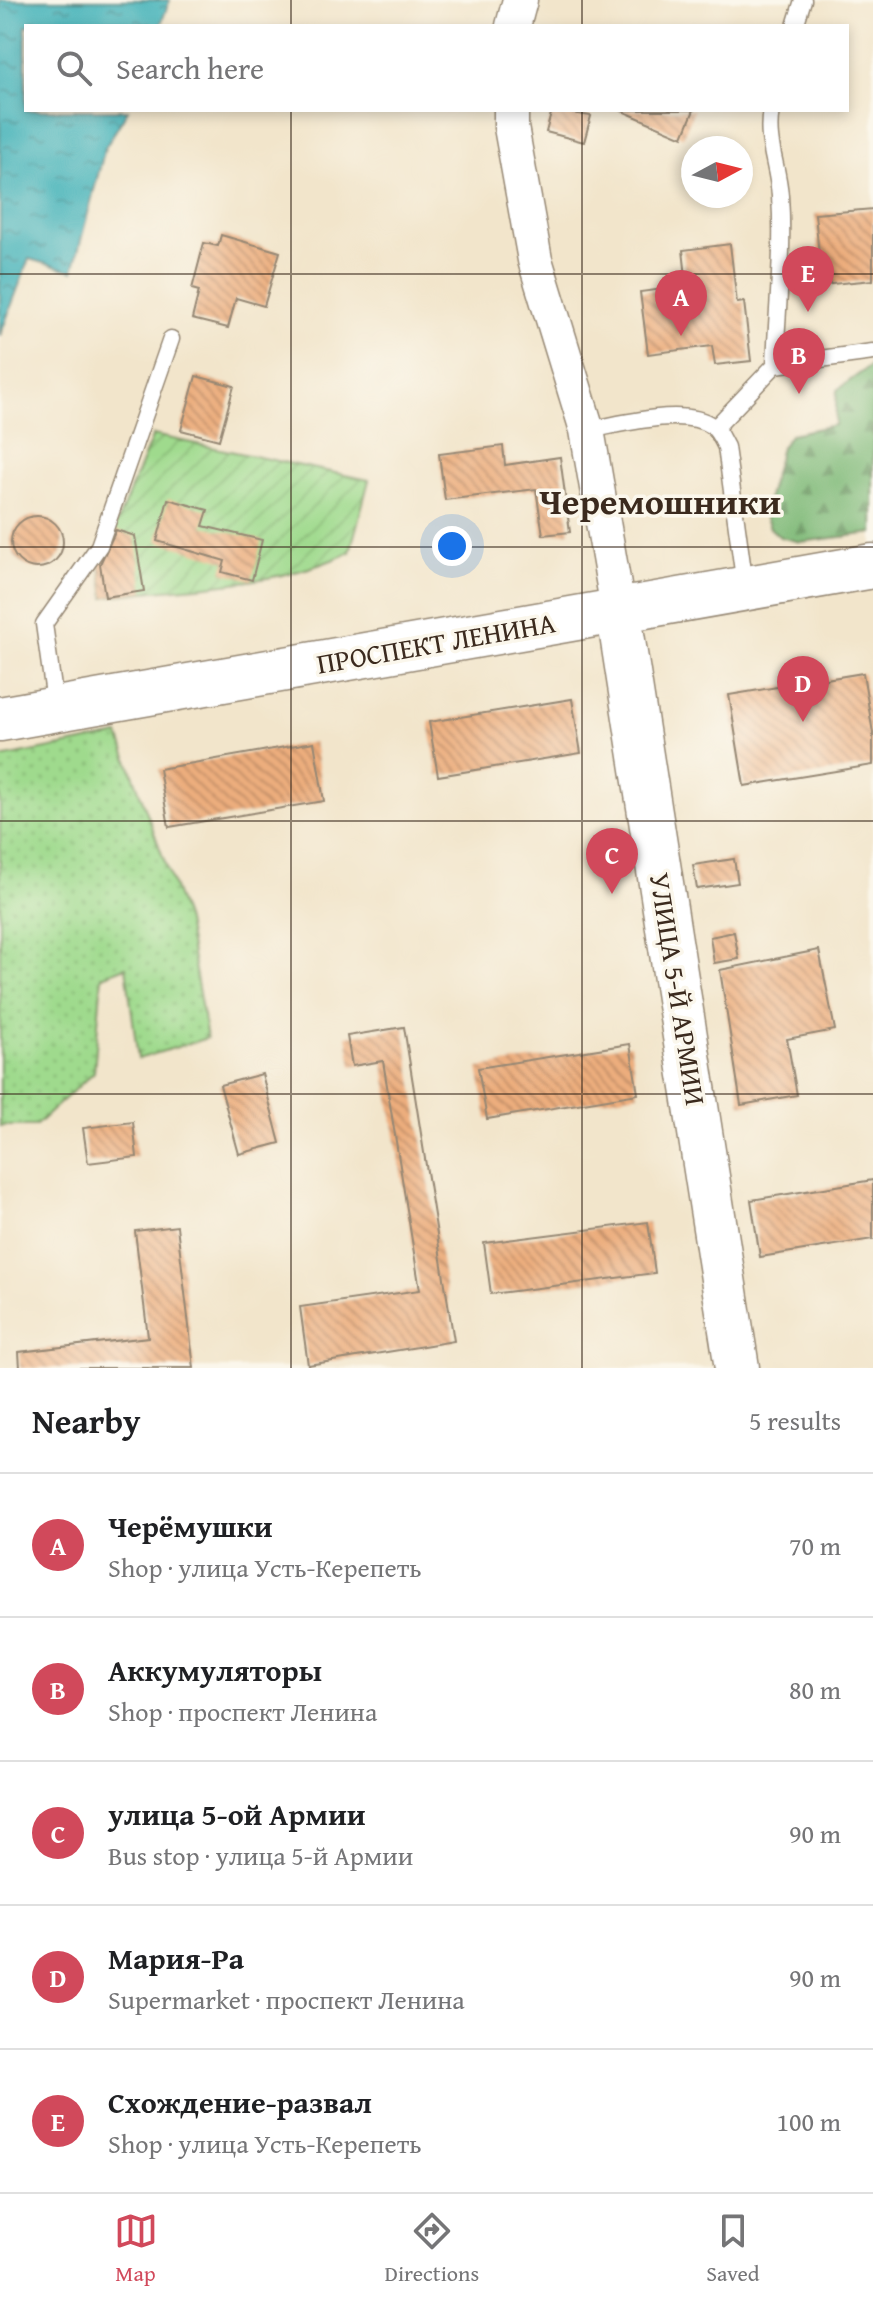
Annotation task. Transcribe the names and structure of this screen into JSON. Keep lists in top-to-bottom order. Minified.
{"streets":{"main road":["ПРОСПЕКТ ЛЕНИНА","УЛИЦА 5-Й АРМИИ"]},"crossings":[["ПРОСПЕКТ ЛЕНИНА","УЛИЦА 5-Й АРМИИ"]],"districts":["Черемошники"],"north":"right","page":{"search":"Search here","pins":["E","A","B","D","C"],"heading":["Nearby","5 results"],"list":[{"mark":"A","name":"Черёмушки","note":"Shop · улица Усть-Керепеть","value":"70 m"},{"mark":"B","name":"Аккумуляторы","note":"Shop · проспект Ленина","value":"80 m"},{"mark":"C","name":"улица 5-ой Армии","note":"Bus stop · улица 5-й Армии","value":"90 m"},{"mark":"D","name":"Мария-Ра","note":"Supermarket · проспект Ленина","value":"90 m"},{"mark":"E","name":"Схождение-развал","note":"Shop · улица Усть-Керепеть","value":"100 m"}],"nav":["Map","Directions","Saved"]}}
